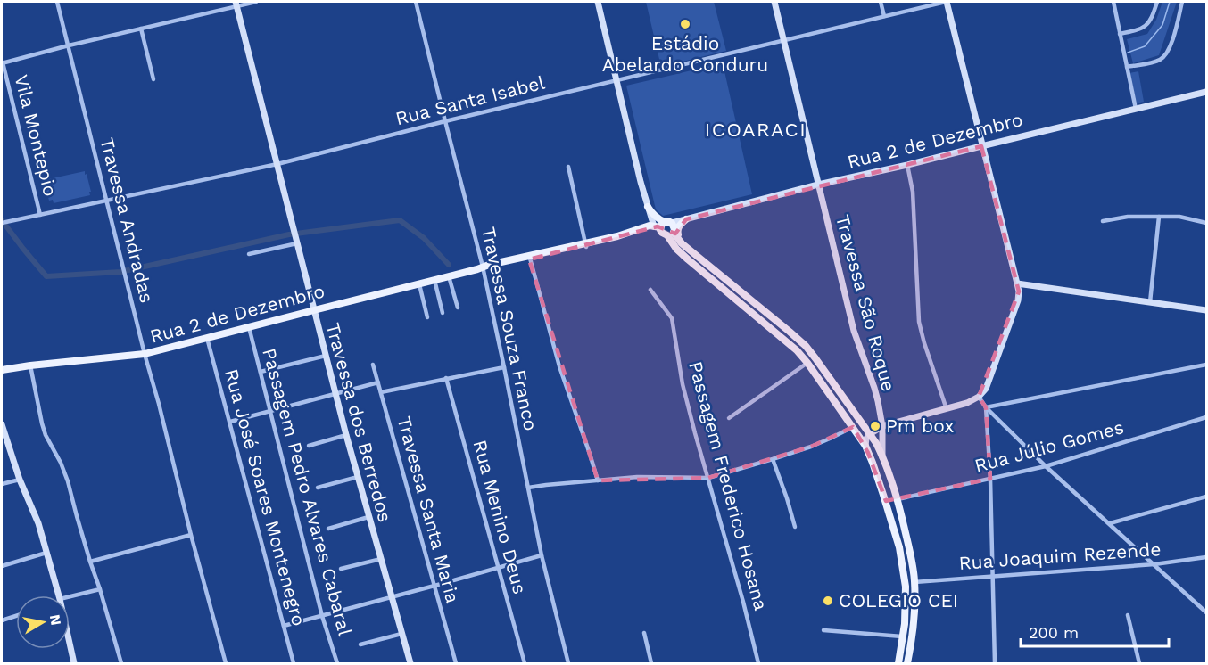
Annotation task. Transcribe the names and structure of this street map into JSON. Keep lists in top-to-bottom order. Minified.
{"streets":{"main road":["Rua 2 de Dezembro"],"street":["Rua Santa Isabel","Vila Montepio","Travessa Andradas","Travessa São Roque","Travessa Souza Franco","Travessa dos Berredos","Rua Júlio Gomes","Passagem Frederico Hosana","Passagem Pedro Alvares Cabaral","Rua José Soares Montenegro","Travessa Santa Maria","Rua Menino Deus","Rua Joaquim Rezende"]},"crossings":[["Rua Santa Isabel","Vila Montepio"],["Rua Santa Isabel","Travessa Andradas"],["Rua Santa Isabel","Travessa São Roque"],["Rua Santa Isabel","Travessa Souza Franco"],["Rua Santa Isabel","Travessa dos Berredos"],["Rua 2 de Dezembro","Travessa Andradas"],["Rua 2 de Dezembro","Travessa São Roque"],["Rua 2 de Dezembro","Travessa Souza Franco"],["Rua 2 de Dezembro","Travessa dos Berredos"],["Rua 2 de Dezembro","Passagem Pedro Alvares Cabaral"],["Rua 2 de Dezembro","Rua José Soares Montenegro"]],"districts":["ICOARACI"],"places":["Estádio Abelardo Conduru","Pm box","COLEGIO CEI"],"scale_bar":"200 m","north":"right"}
